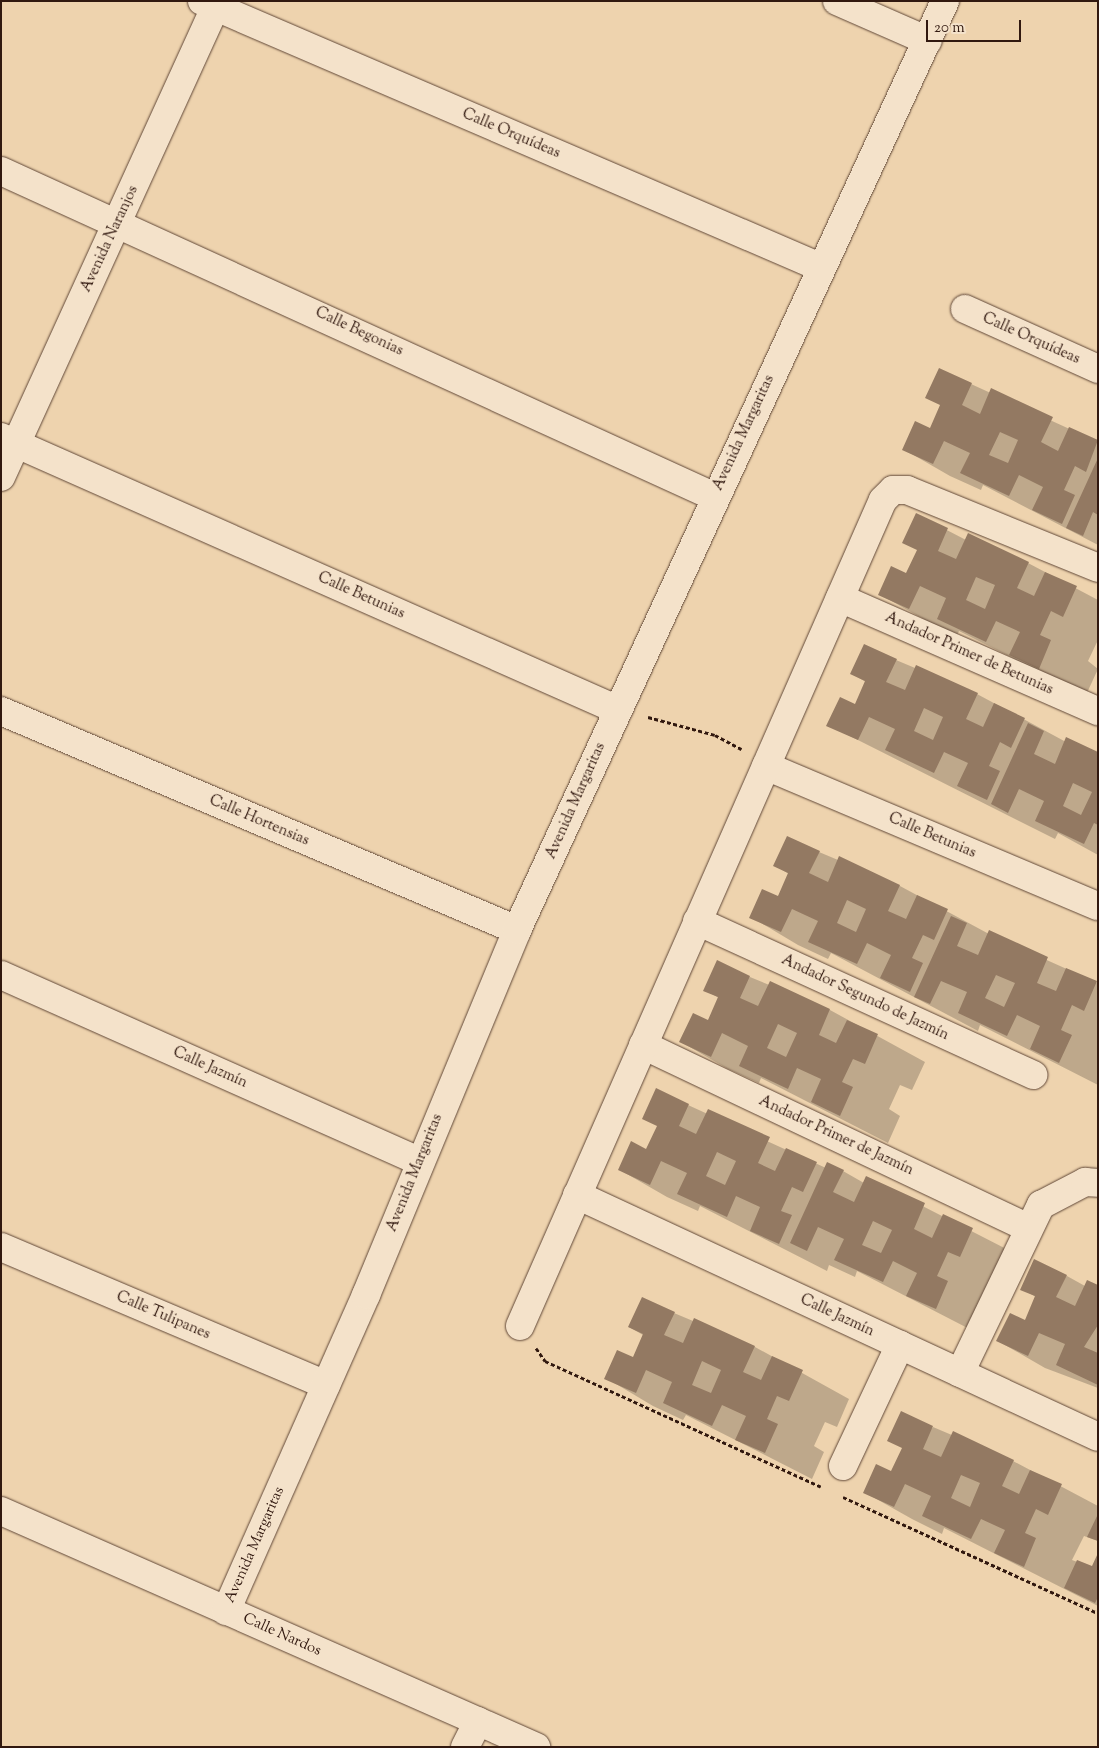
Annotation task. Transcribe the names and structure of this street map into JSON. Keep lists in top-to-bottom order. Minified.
{"streets":{"street":["Calle Orquídeas","Avenida Naranjos","Calle Begonias","Avenida Margaritas","Calle Betunias","Andador Primer de Betunias","Calle Hortensias","Andador Segundo de Jazmín","Calle Jazmín","Andador Primer de Jazmín","Calle Tulipanes","Calle Nardos"]},"crossings":[["Calle Orquídeas","Avenida Naranjos"],["Calle Orquídeas","Avenida Margaritas"],["Avenida Naranjos","Calle Begonias"],["Avenida Naranjos","Calle Betunias"],["Calle Begonias","Avenida Margaritas"],["Avenida Margaritas","Calle Betunias"],["Avenida Margaritas","Calle Hortensias"],["Avenida Margaritas","Calle Jazmín"],["Avenida Margaritas","Calle Tulipanes"],["Avenida Margaritas","Calle Nardos"]],"scale_bar":"20 m"}
